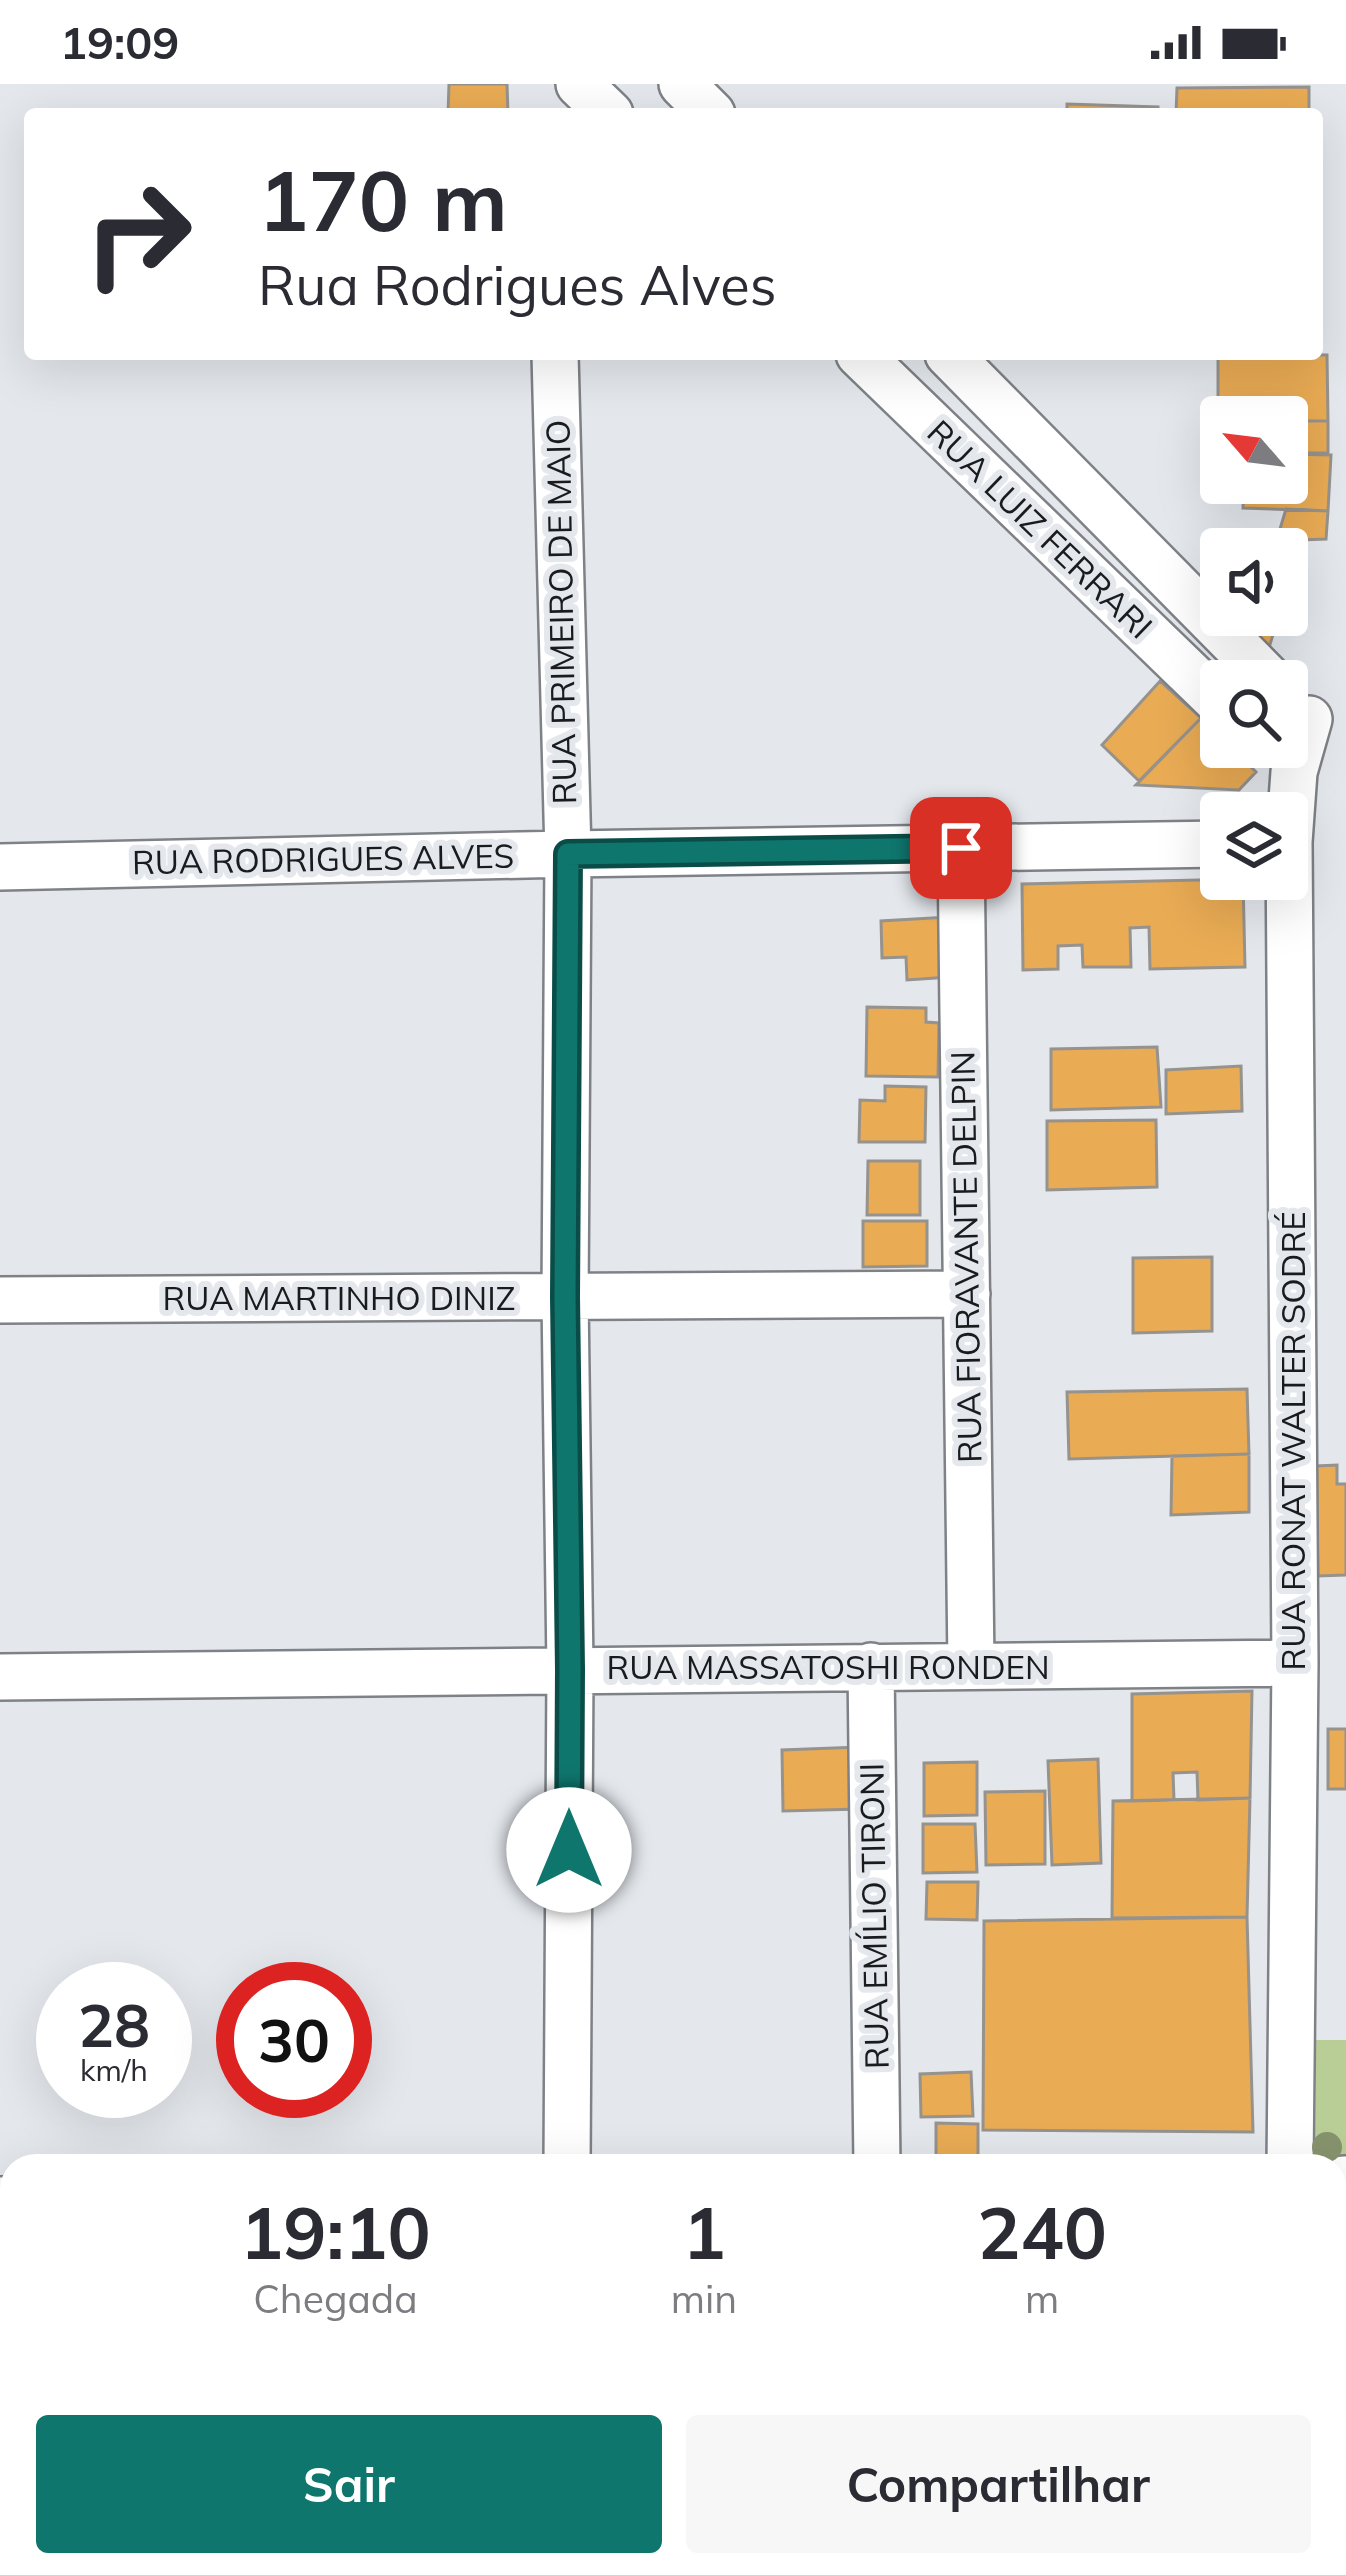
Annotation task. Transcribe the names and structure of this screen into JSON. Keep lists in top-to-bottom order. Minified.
{"streets":{"street":["RUA LUIZ FERRARI","RUA PRIMEIRO DE MAIO","RUA RODRIGUES ALVES","RUA FIORAVANTE DELPIN","RUA MARTINHO DINIZ","RUA RONAT WALTER SODRÉ","RUA MASSATOSHI RONDEN","RUA EMÍLIO TIRONI"]},"crossings":[["RUA PRIMEIRO DE MAIO","RUA RODRIGUES ALVES"],["RUA PRIMEIRO DE MAIO","RUA MARTINHO DINIZ"],["RUA PRIMEIRO DE MAIO","RUA MASSATOSHI RONDEN"],["RUA RODRIGUES ALVES","RUA FIORAVANTE DELPIN"],["RUA FIORAVANTE DELPIN","RUA MARTINHO DINIZ"],["RUA FIORAVANTE DELPIN","RUA MASSATOSHI RONDEN"],["RUA RONAT WALTER SODRÉ","RUA MASSATOSHI RONDEN"],["RUA MASSATOSHI RONDEN","RUA EMÍLIO TIRONI"]],"north":"top left","page":{"status":"19:09","turn":["170 m","Rua Rodrigues Alves"],"speed":"28 km/h","limit":"30","eta":["19:10","Chegada","1","min","240","m"],"buttons":["Sair","Compartilhar"]}}
